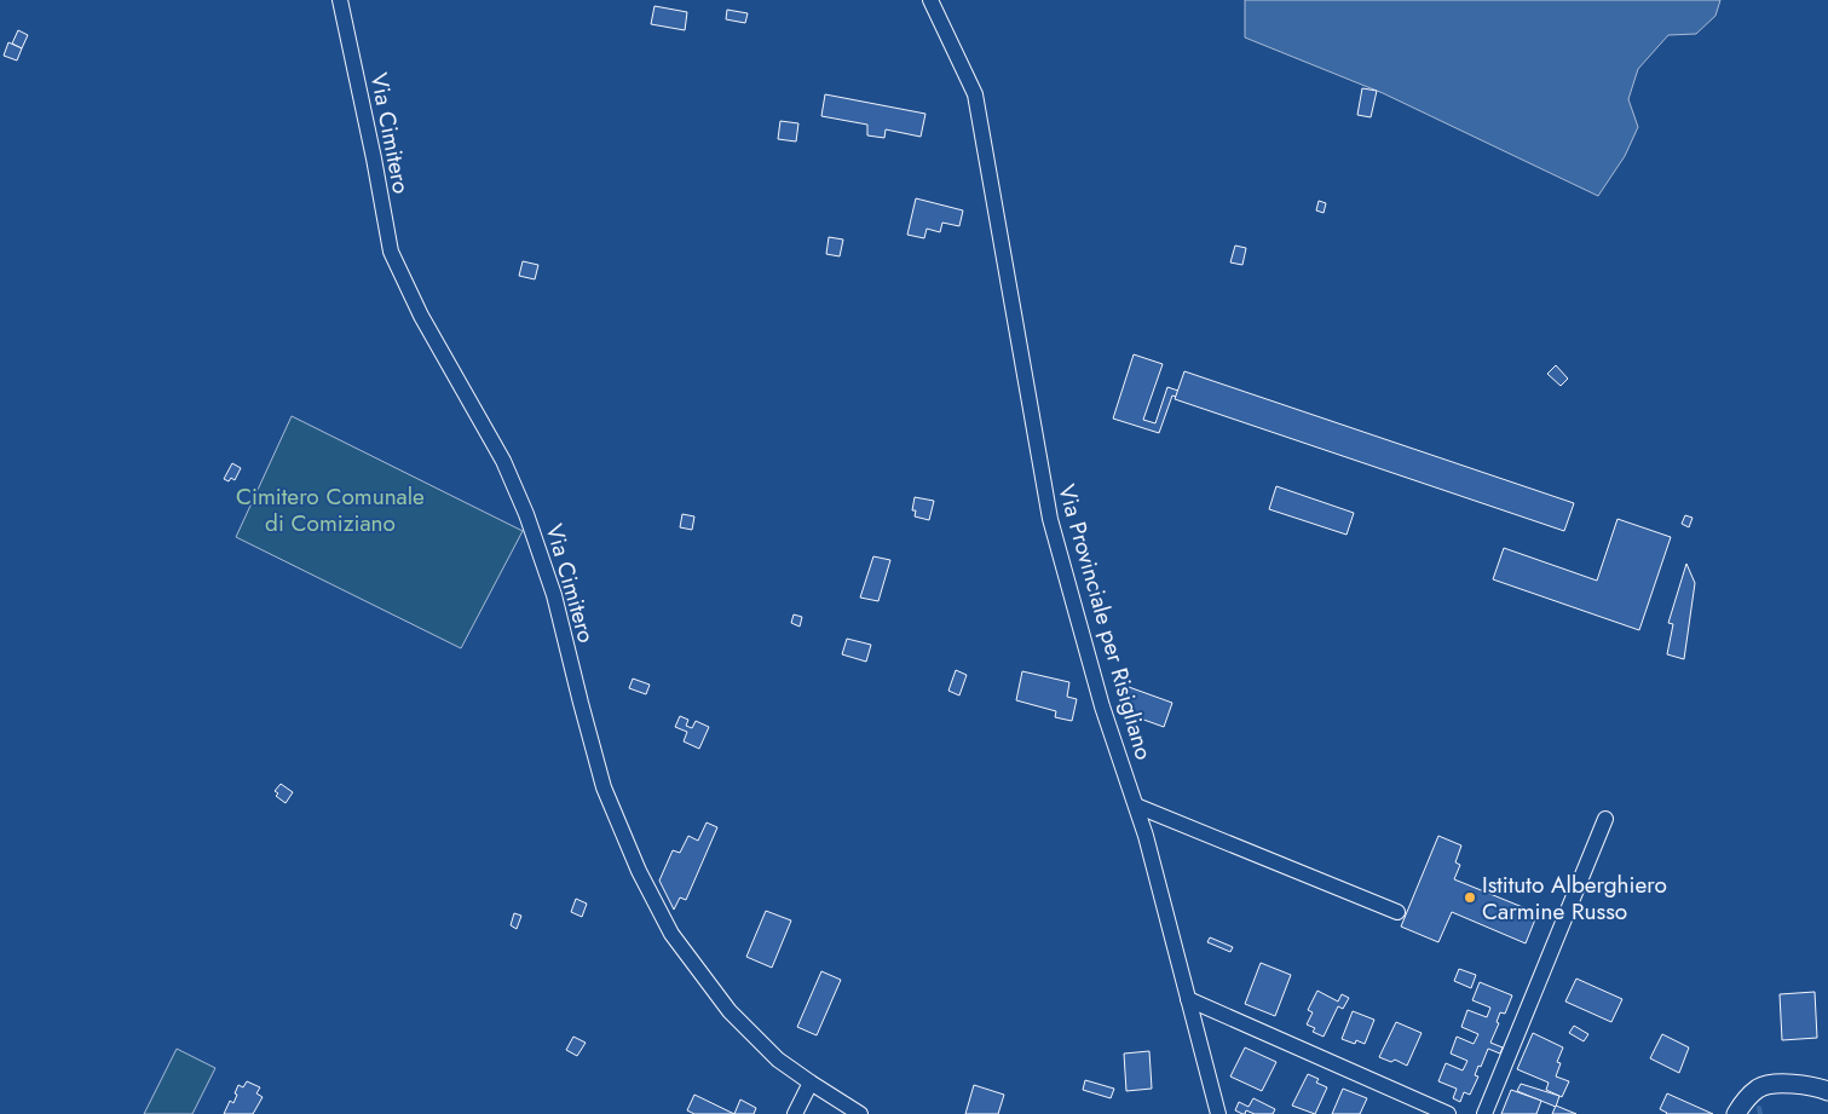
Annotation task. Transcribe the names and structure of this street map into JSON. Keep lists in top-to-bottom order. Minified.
{"streets":{"street":["Via Cimitero","Via Provinciale per Risigliano"]},"parks":["Cimitero Comunale di Comiziano"],"places":["Istituto Alberghiero Carmine Russo"]}
